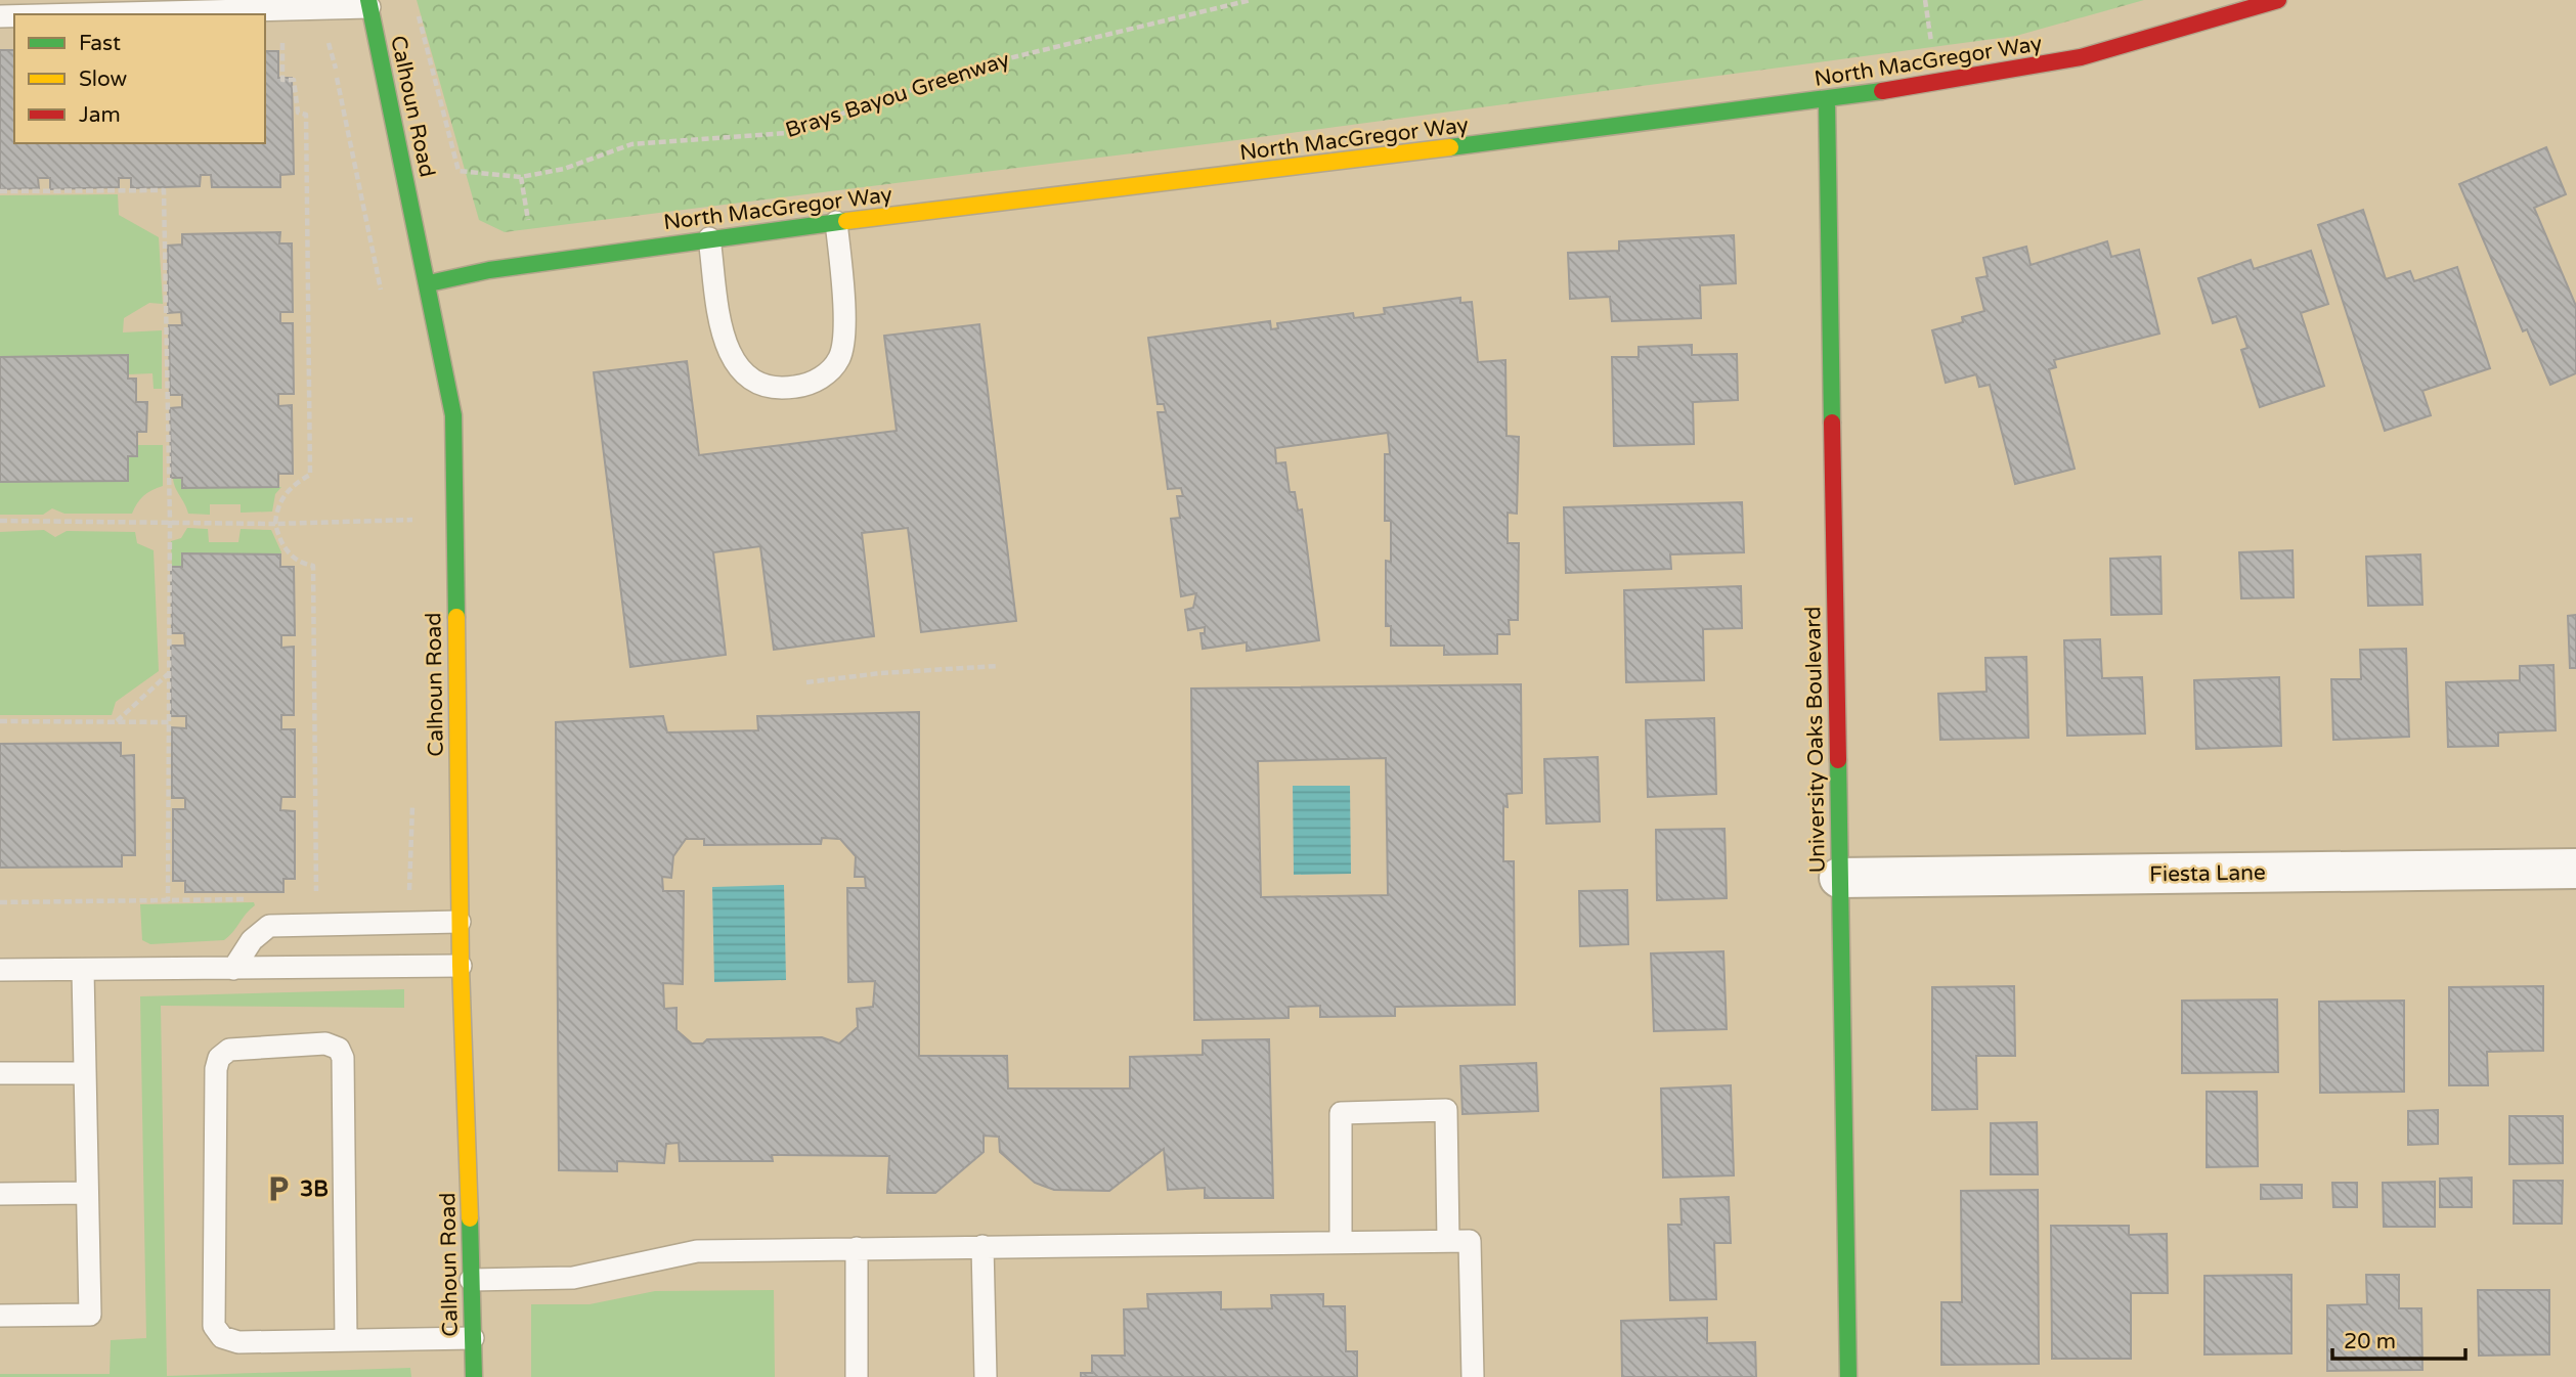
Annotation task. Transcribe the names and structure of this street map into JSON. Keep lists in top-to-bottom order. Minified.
{"streets":{"street":["North MacGregor Way","Calhoun Road","University Oaks Boulevard","Fiesta Lane"],"path":["Brays Bayou Greenway"]},"crossings":[["North MacGregor Way","Calhoun Road"],["North MacGregor Way","University Oaks Boulevard"],["University Oaks Boulevard","Fiesta Lane"]],"places":{"parking":["3B"]},"legend":["Fast","Slow","Jam"],"scale_bar":"20 m"}
